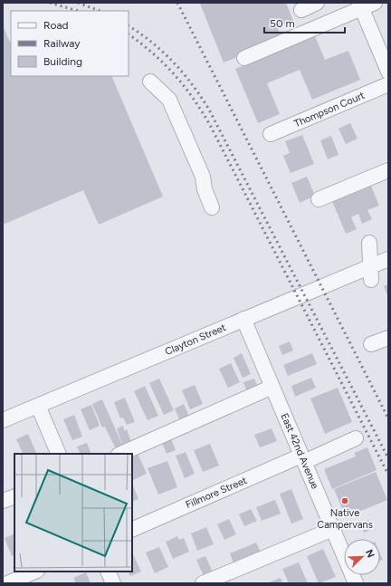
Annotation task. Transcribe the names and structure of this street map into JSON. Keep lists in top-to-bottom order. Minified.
{"streets":{"street":["Thompson Court","Clayton Street","East 42nd Avenue","Fillmore Street"]},"crossings":[["Clayton Street","East 42nd Avenue"],["East 42nd Avenue","Fillmore Street"]],"places":["Native Campervans"],"legend":["Road","Railway","Building"],"scale_bar":"50 m","north":"top right"}
